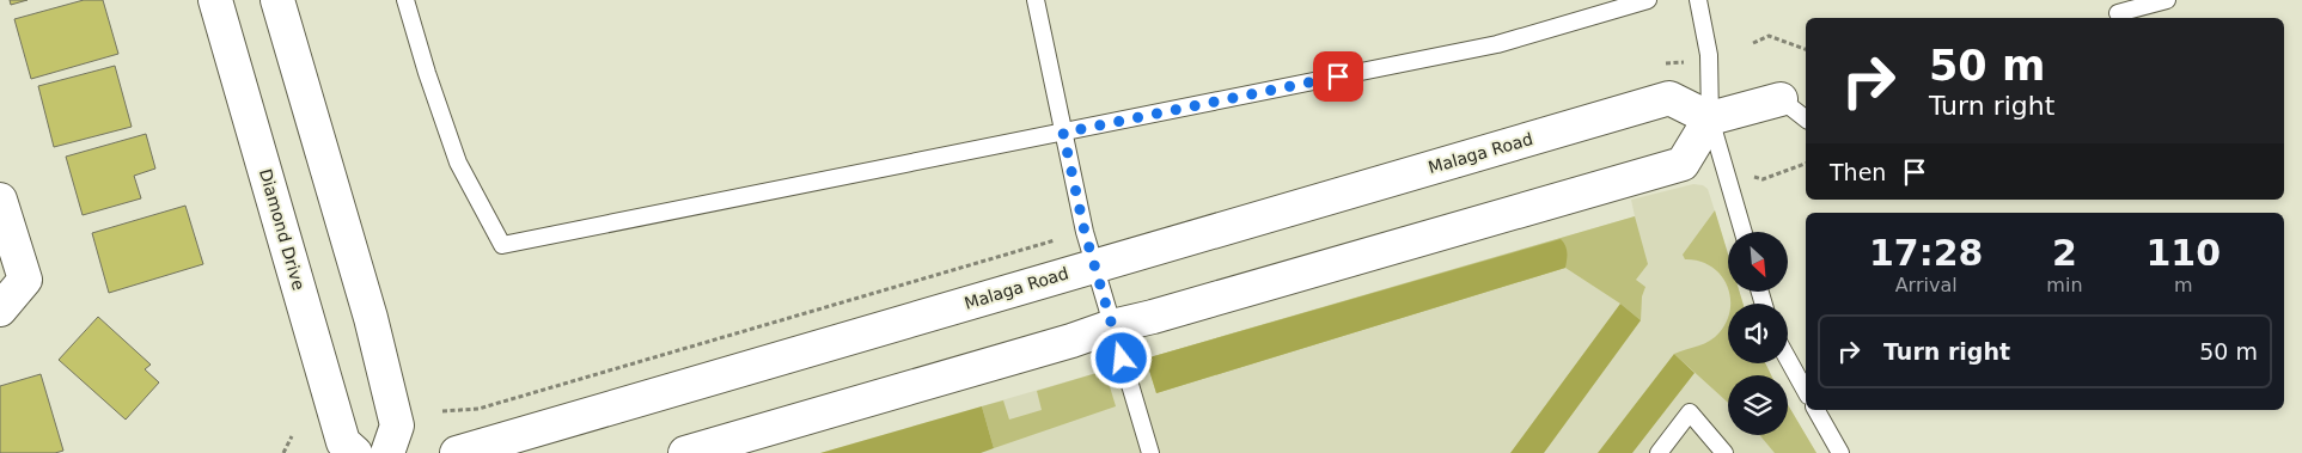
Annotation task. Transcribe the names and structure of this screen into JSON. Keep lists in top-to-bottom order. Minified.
{"streets":{"street":["Malaga Road","Diamond Drive"]},"north":"bottom right","page":{"turn":["50 m","Turn right"],"then":"Then","eta":["17:28","Arrival","2","min","110","m"],"list":[{"name":"Turn right","value":"50 m"}]}}
